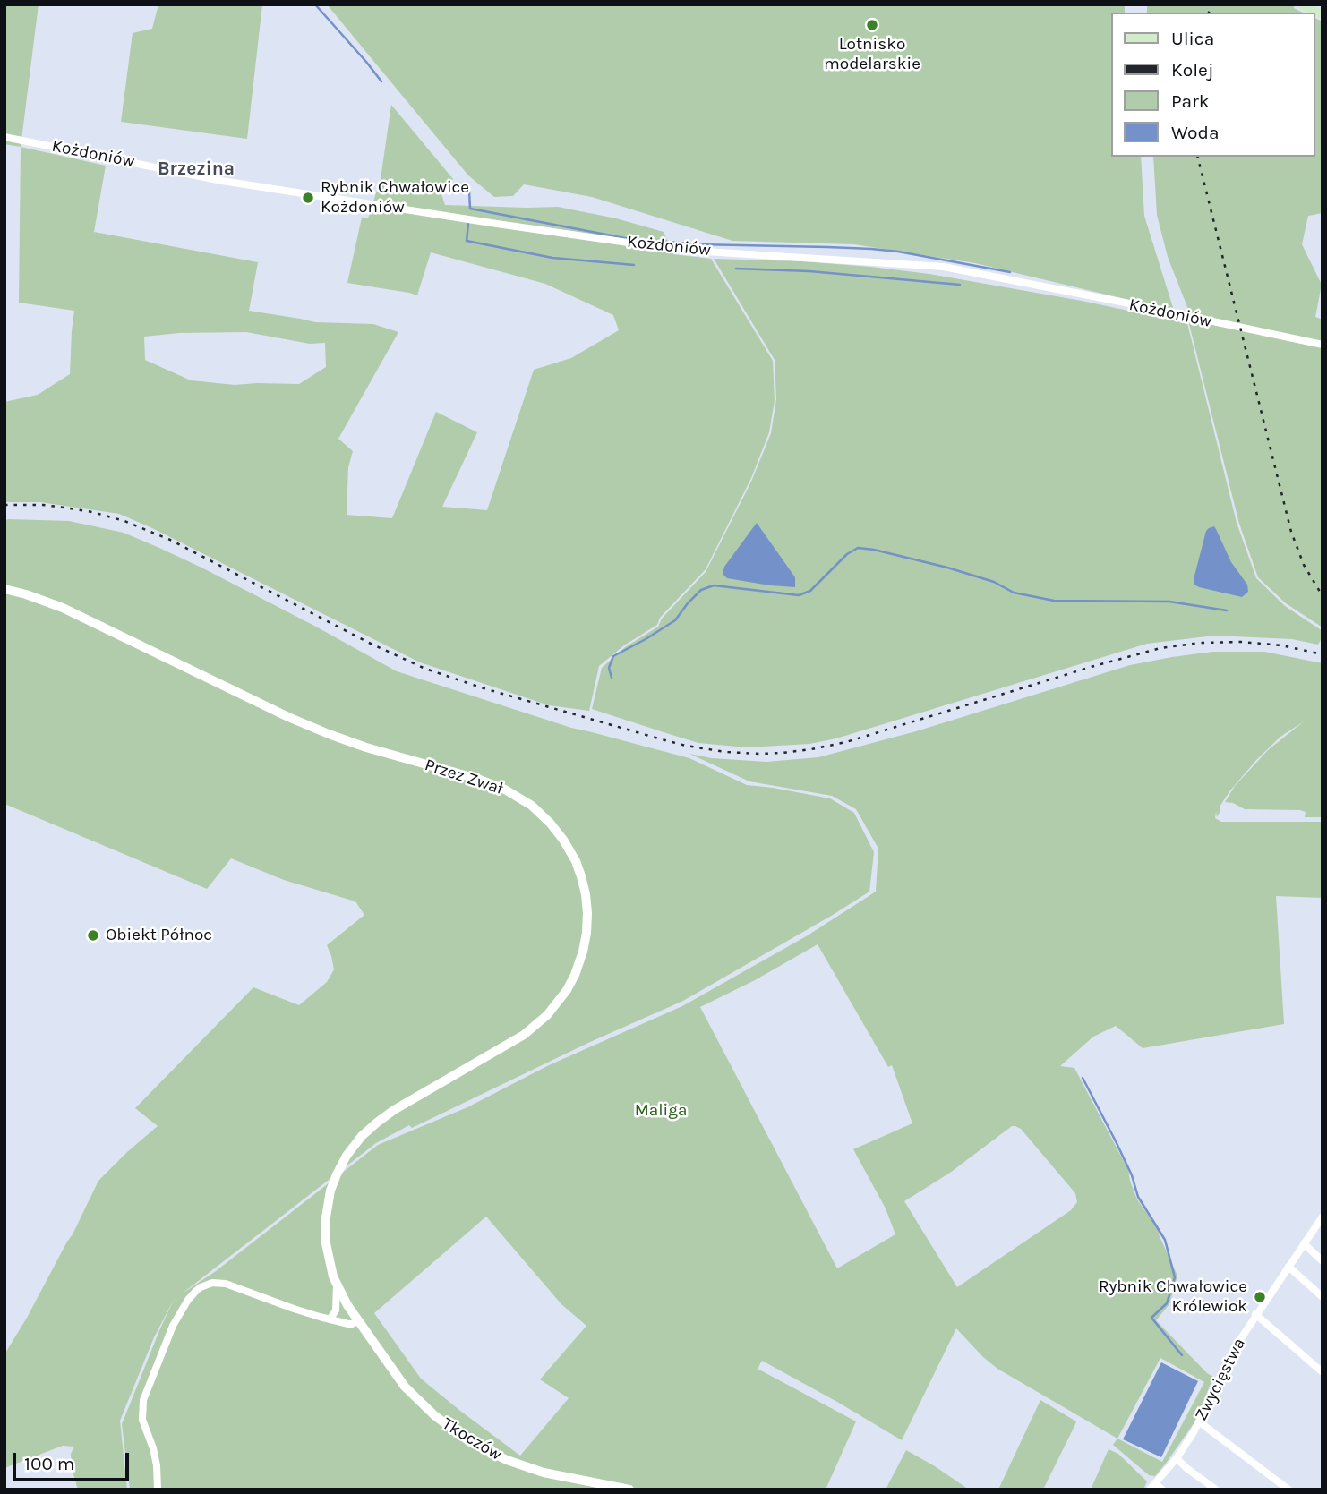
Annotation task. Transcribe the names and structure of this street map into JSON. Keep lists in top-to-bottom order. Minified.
{"streets":{"street":["Kożdoniów","Przez Zwał","Zwycięstwa","Tkoczów"]},"crossings":[["Przez Zwał","Tkoczów"]],"districts":["Brzezina"],"parks":["Maliga"],"places":["Lotnisko modelarskie","Rybnik Chwałowice Kożdoniów","Obiekt Północ","Rybnik Chwałowice Królewiok"],"legend":["Ulica","Kolej","Park","Woda"],"scale_bar":"100 m"}
